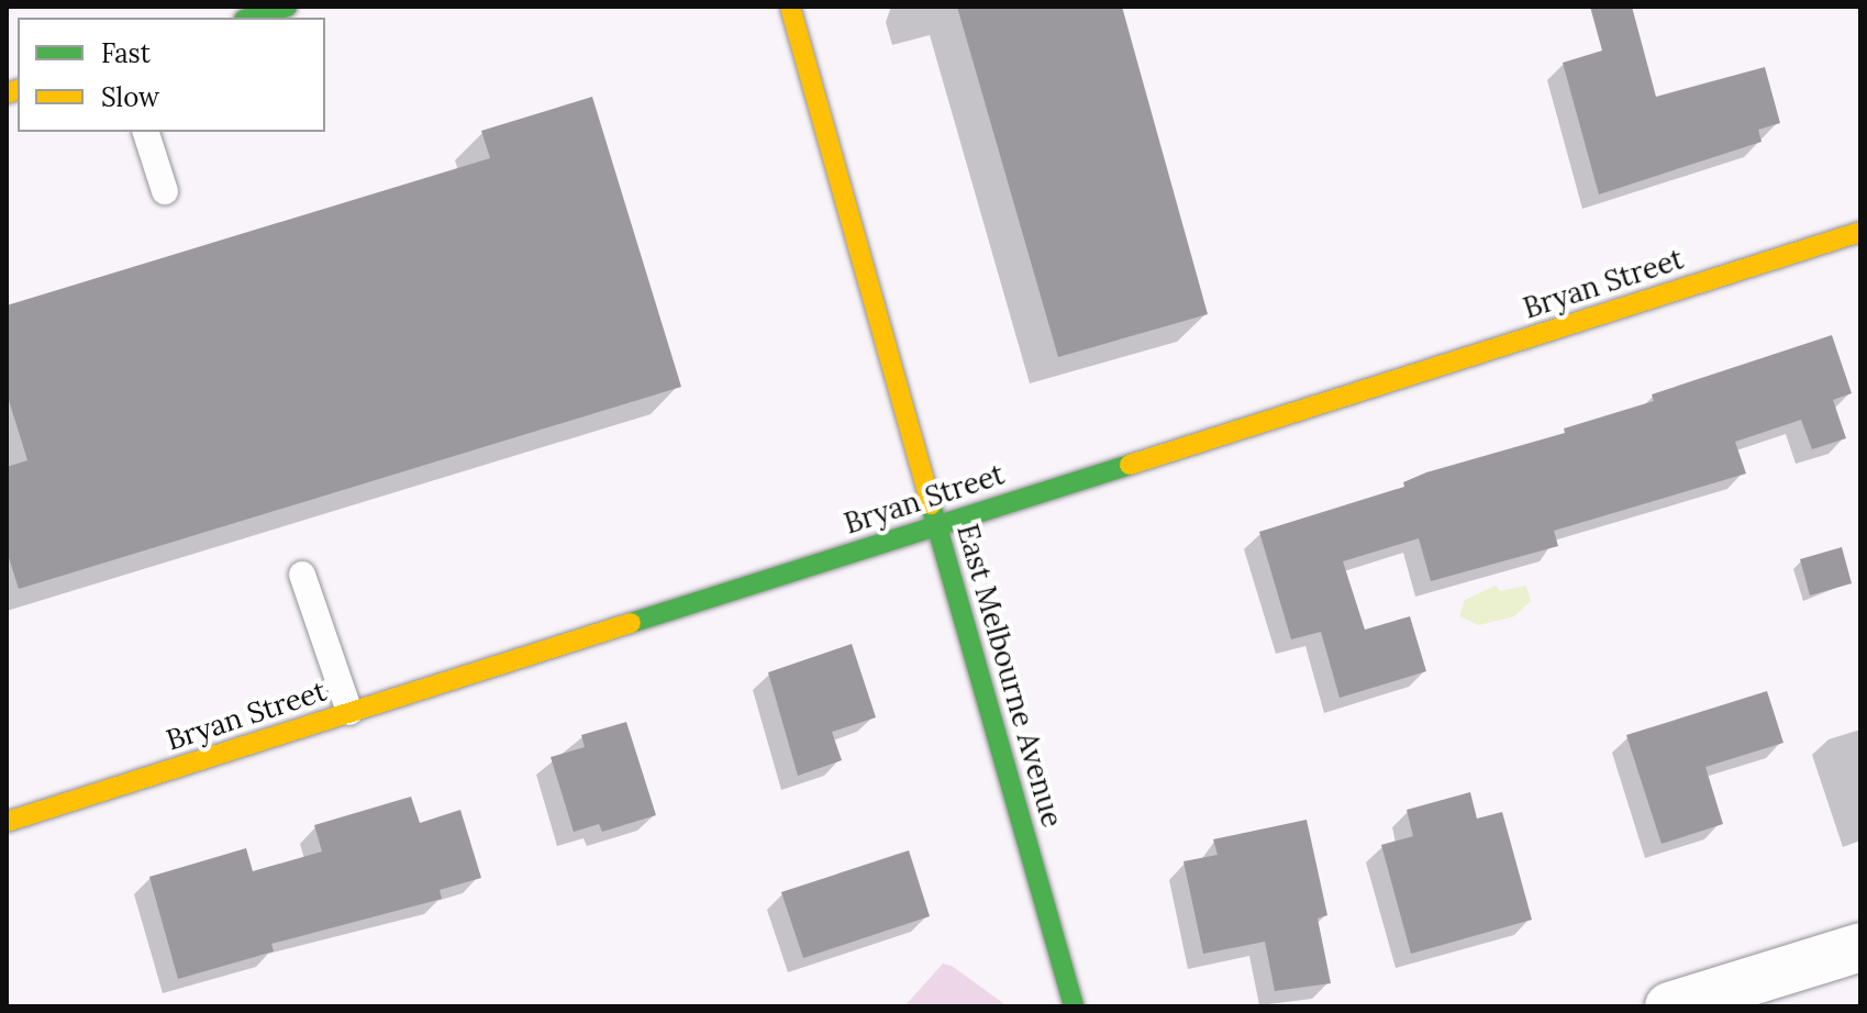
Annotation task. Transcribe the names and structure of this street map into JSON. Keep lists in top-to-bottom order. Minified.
{"streets":{"street":["Bryan Street","East Melbourne Avenue"]},"crossings":[["Bryan Street","East Melbourne Avenue"]],"legend":["Fast","Slow"]}
